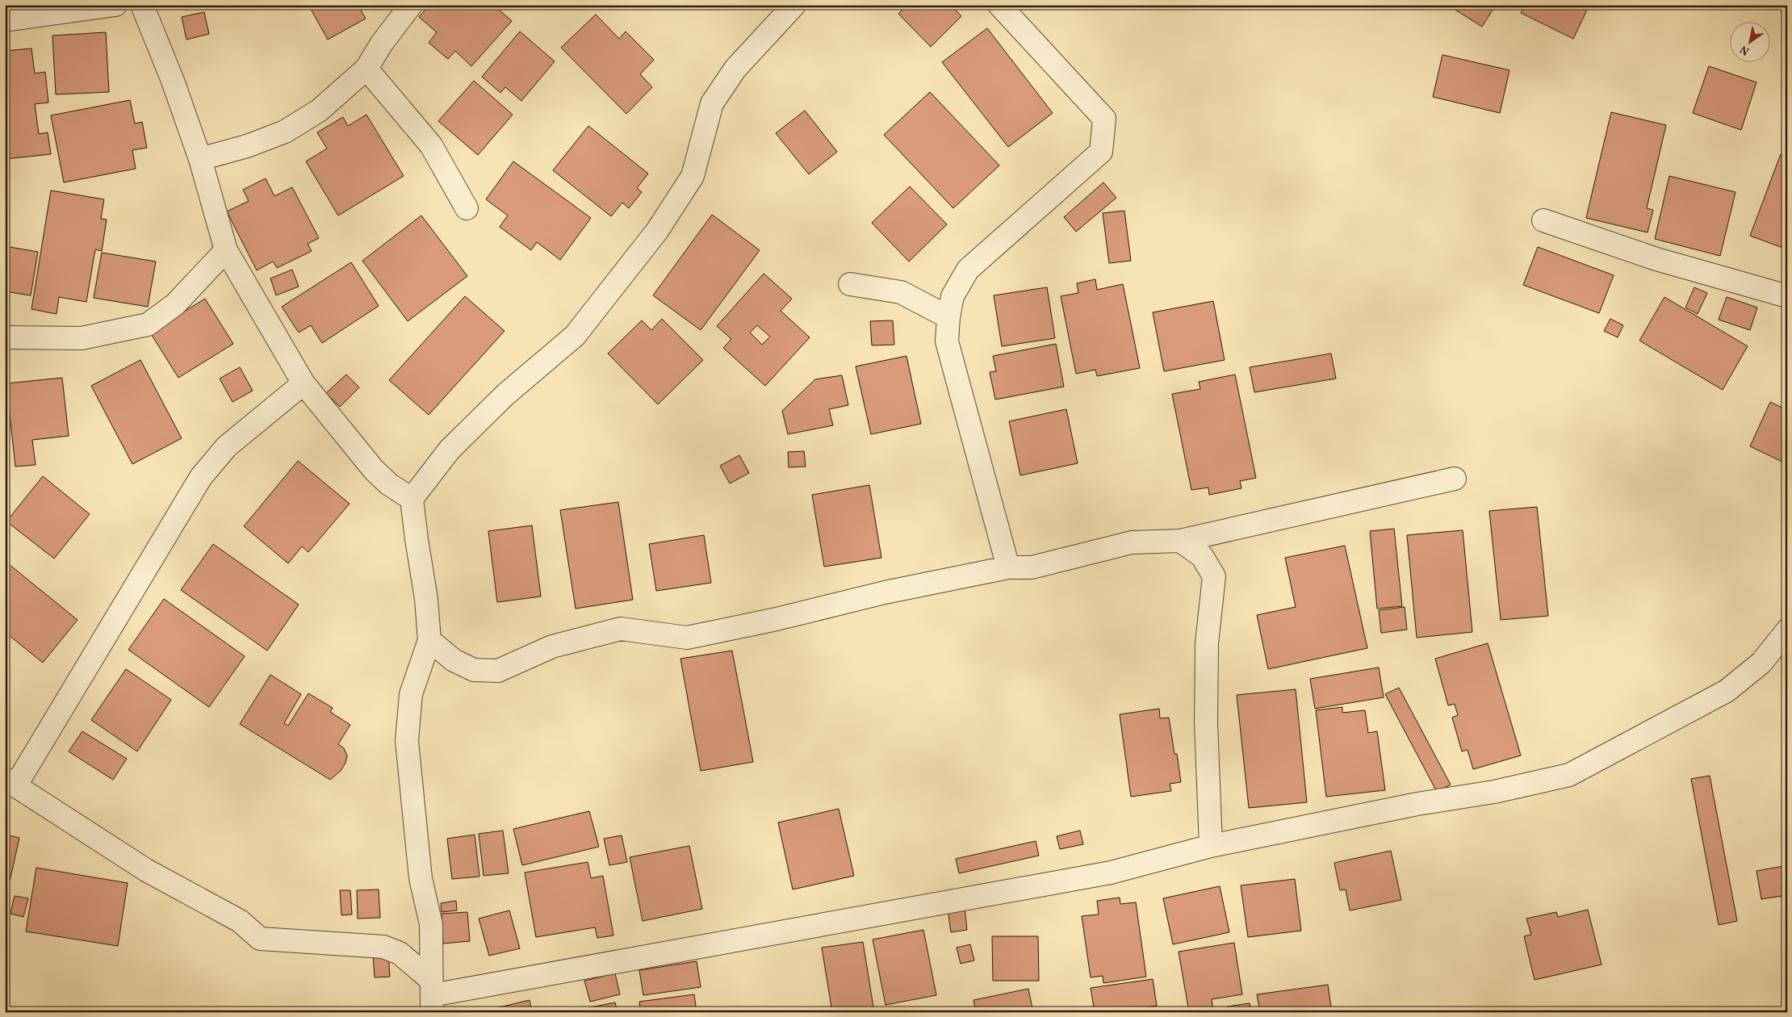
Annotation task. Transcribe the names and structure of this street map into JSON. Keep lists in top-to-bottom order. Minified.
{"north":"bottom left"}
